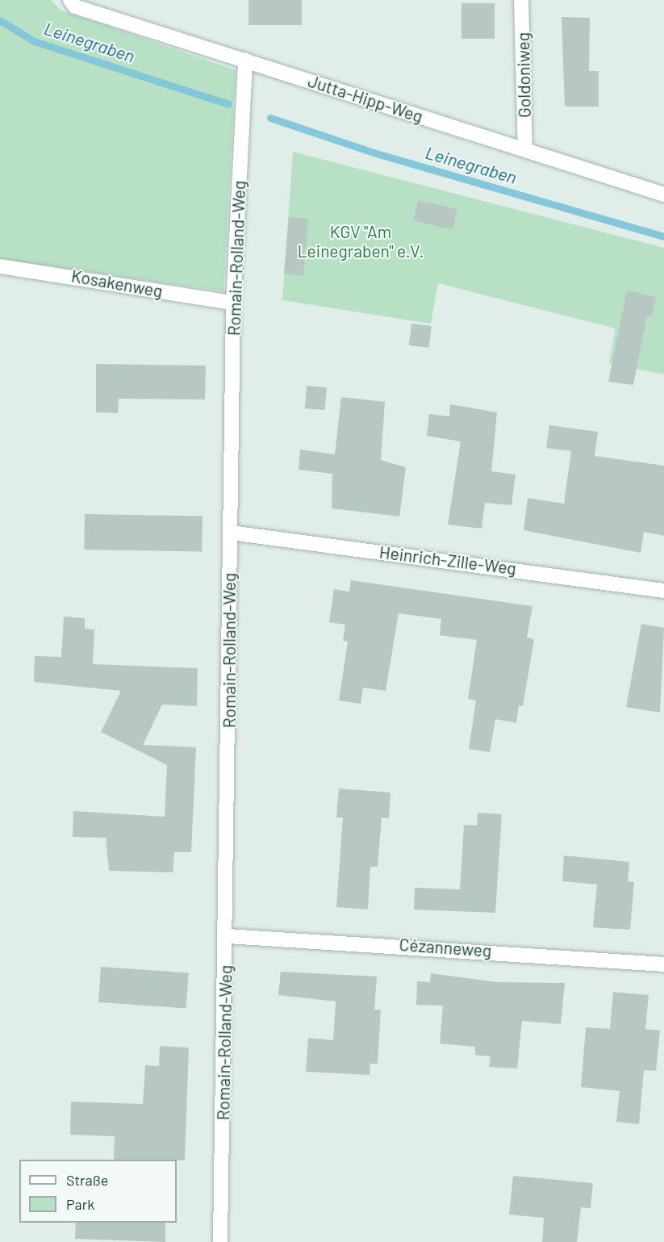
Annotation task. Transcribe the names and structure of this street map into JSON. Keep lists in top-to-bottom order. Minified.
{"streets":{"street":["Goldoniweg","Jutta-Hipp-Weg","Romain-Rolland-Weg","Kosakenweg","Heinrich-Zille-Weg","Cézanneweg"]},"crossings":[["Goldoniweg","Jutta-Hipp-Weg"],["Jutta-Hipp-Weg","Romain-Rolland-Weg"],["Romain-Rolland-Weg","Kosakenweg"],["Romain-Rolland-Weg","Heinrich-Zille-Weg"],["Romain-Rolland-Weg","Cézanneweg"]],"water":["Leinegraben"],"parks":["KGV \"Am Leinegraben\" e.V."],"legend":["Straße","Park"]}
